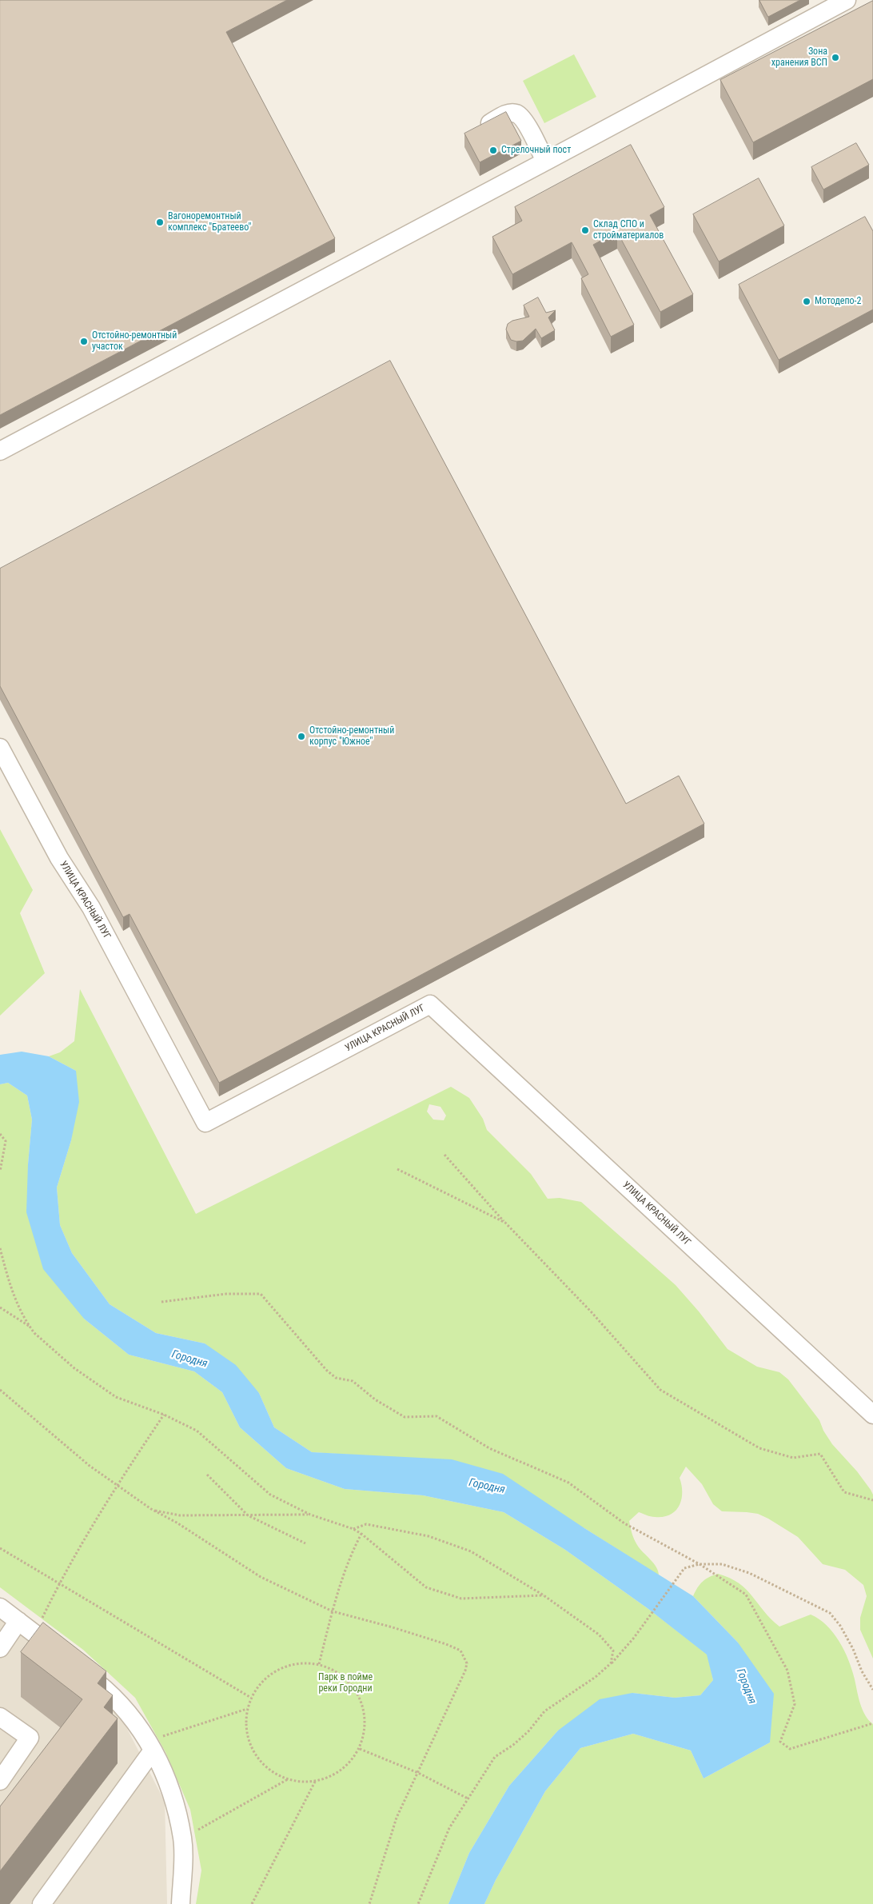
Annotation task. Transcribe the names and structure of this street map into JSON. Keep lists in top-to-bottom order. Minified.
{"streets":{"street":["УЛИЦА КРАСНЫЙ ЛУГ"]},"water":["Городня"],"parks":["Парк в пойме реки Городни"],"places":["Зона хранения ВСП","Стрелочный пост","Вагоноремонтный комплекс \"Братеево\"","Склад СПО и стройматериалов","Мотодепо-2","Отстойно-ремонтный участок","Отстойно-ремонтный корпус \"Южное\""]}
